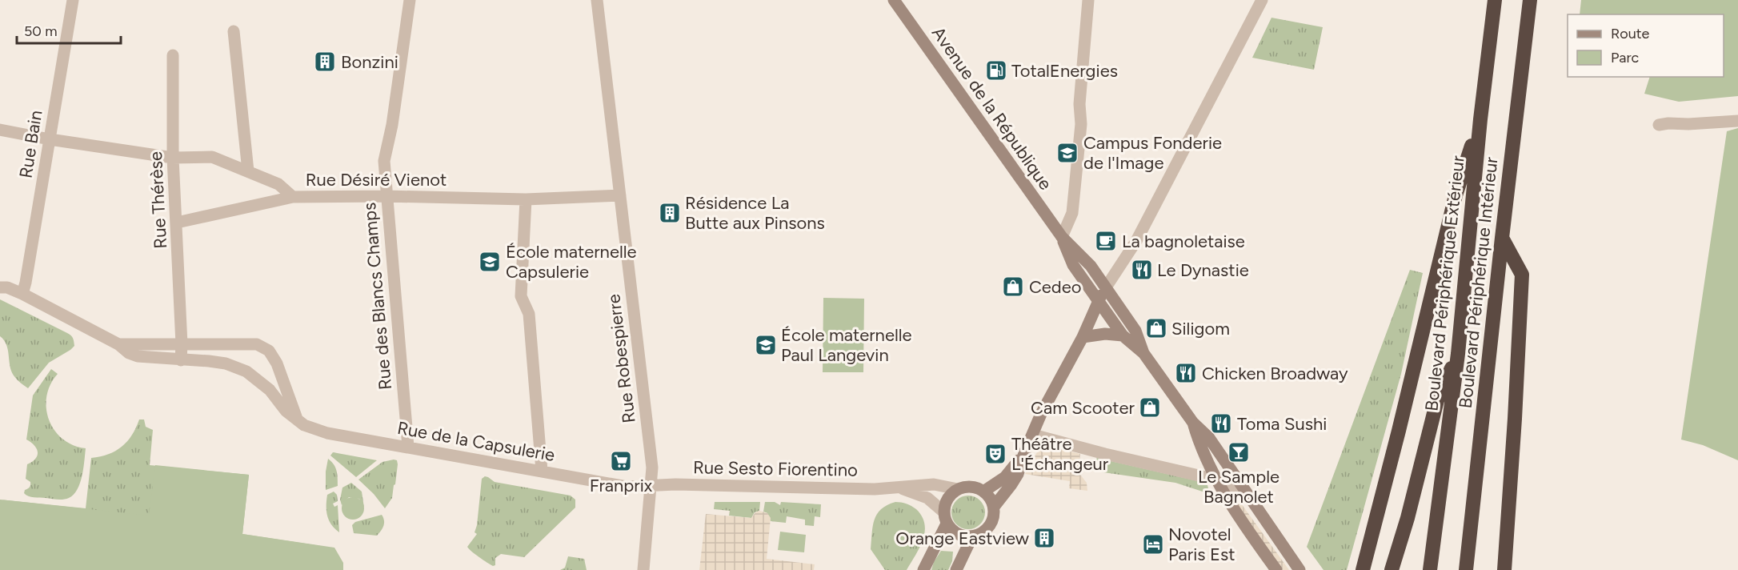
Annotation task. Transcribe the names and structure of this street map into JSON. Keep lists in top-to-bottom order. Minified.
{"streets":{"highway":["Boulevard Périphérique Intérieur","Boulevard Périphérique Extérieur"],"main road":["Avenue de la République"],"street":["Rue Bain","Rue Désiré Vienot","Rue Thérèse","Rue des Blancs Champs","Rue Robespierre","Rue de la Capsulerie","Rue Sesto Fiorentino"]},"crossings":[["Rue Bain","Rue Désiré Vienot"],["Rue Bain","Rue de la Capsulerie"],["Rue Désiré Vienot","Rue Thérèse"],["Rue Désiré Vienot","Rue des Blancs Champs"],["Rue Désiré Vienot","Rue Robespierre"],["Rue Thérèse","Rue de la Capsulerie"],["Rue des Blancs Champs","Rue de la Capsulerie"],["Rue Robespierre","Rue de la Capsulerie"],["Rue Robespierre","Rue Sesto Fiorentino"],["Rue de la Capsulerie","Rue Sesto Fiorentino"]],"places":{"building":["Bonzini","Résidence La Butte aux Pinsons","Orange Eastview"],"fuel station":["TotalEnergies"],"school or university":["Campus Fonderie de l'Image","École maternelle Capsulerie","École maternelle Paul Langevin"],"cafe":["La bagnoletaise"],"restaurant":["Le Dynastie","Chicken Broadway","Toma Sushi"],"shop":["Cedeo","Siligom","Cam Scooter"],"bar":["Le Sample Bagnolet"],"theatre":["Théâtre L'Échangeur"],"supermarket":["Franprix"],"hotel":["Novotel Paris Est"]},"legend":["Route","Parc"],"scale_bar":"50 m"}
